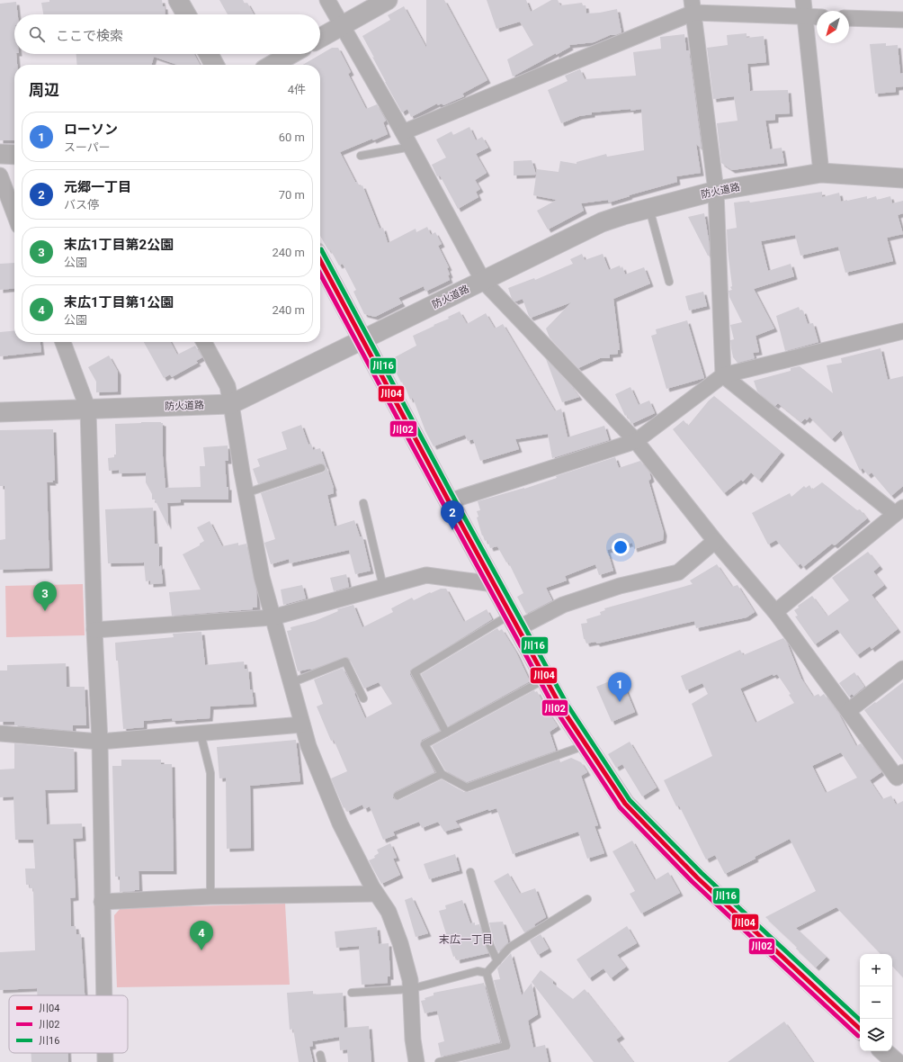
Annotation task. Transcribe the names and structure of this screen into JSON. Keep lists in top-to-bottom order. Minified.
{"streets":{"street":["防火道路"]},"districts":["末広一丁目"],"lines":["transit line 川16","transit line 川04","transit line 川02"],"legend":["川04","川02","川16"],"north":"bottom left","page":{"search":"ここで検索","heading":["周辺","4件"],"list":[{"mark":"1","name":"ローソン","note":"スーパー","value":"60 m"},{"mark":"2","name":"元郷一丁目","note":"バス停","value":"70 m"},{"mark":"3","name":"末広1丁目第2公園","note":"公園","value":"240 m"},{"mark":"4","name":"末広1丁目第1公園","note":"公園","value":"240 m"}],"pins":["2","3","1","4"],"map_buttons":["+","−"]}}
